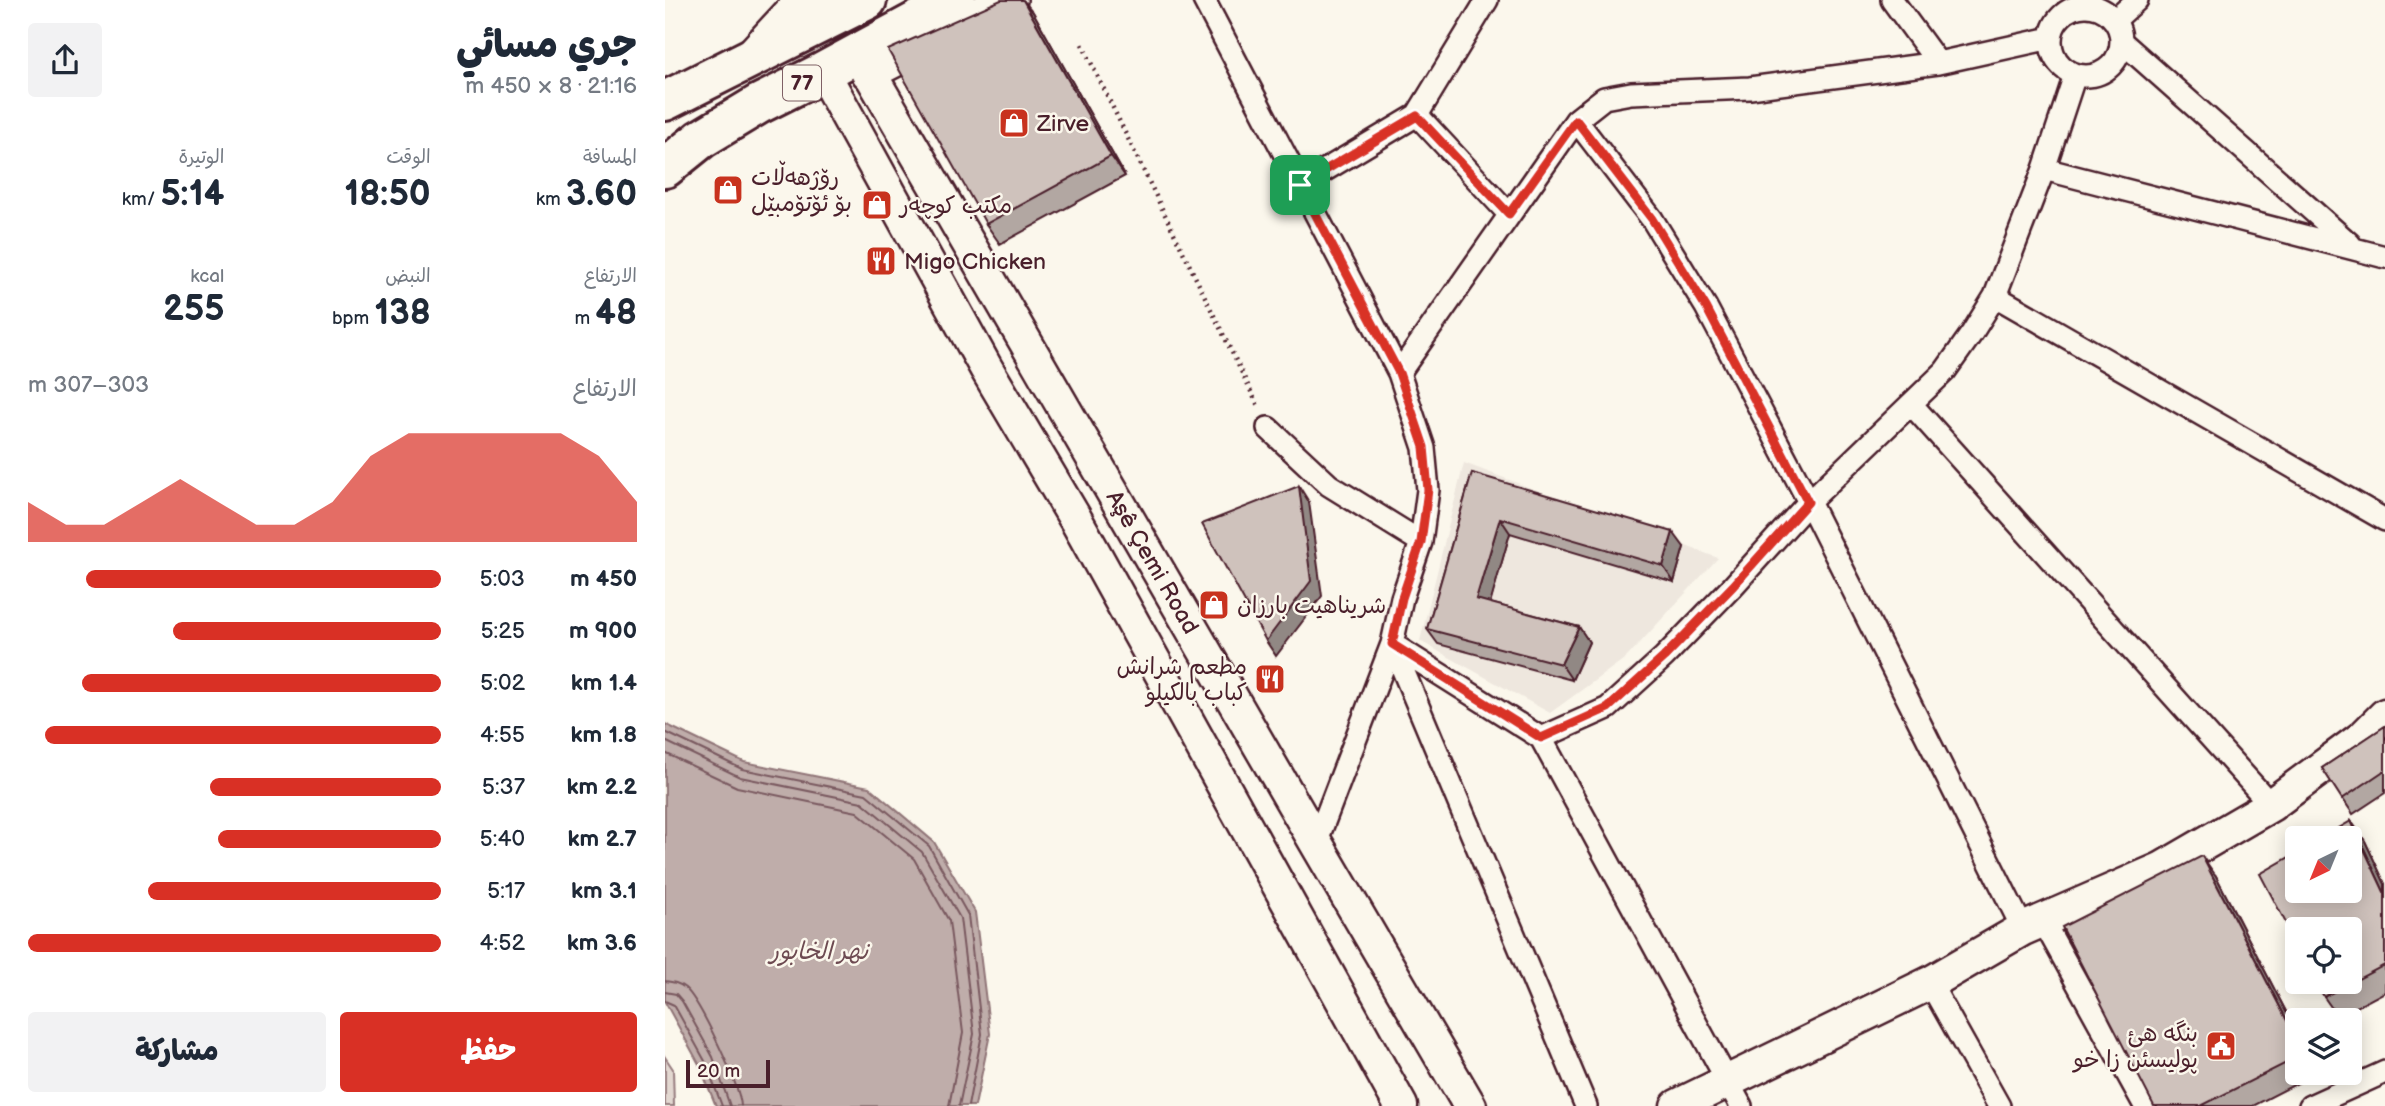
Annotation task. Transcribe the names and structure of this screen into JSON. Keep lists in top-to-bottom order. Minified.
{"streets":{"highway":["77"],"main road":["Aşê Çemi Road"]},"crossings":[["77","Aşê Çemi Road"]],"water":["نهر الخابور"],"places":{"shop":["Zirve","رۆژهەڵات بۆ ئۆتۆمبێل","مکتب کوچه‌ر","شريناهيت بارزان"],"restaurant":["Migo Chicken","مطعم شرانش كباب بالكيلو"],"public building":["بنگه هئ پوليسئن زا خو"]},"scale_bar":"20 m","north":"bottom left","page":{"heading":["جري مسائي","21:16 · 8 × 450 m"],"stats":[["المسافة","3.60 km"],["الوقت","18:50"],["الوتيرة","5:14 /km"],["الارتفاع","48 m"],["النبض","138 bpm"],["kcal","255"]],"chart":["الارتفاع","303–307 m"],"list":[{"name":"450 m","note":"5:03"},{"name":"900 m","note":"5:25"},{"name":"1.4 km","note":"5:02"},{"name":"1.8 km","note":"4:55"},{"name":"2.2 km","note":"5:37"},{"name":"2.7 km","note":"5:40"},{"name":"3.1 km","note":"5:17"},{"name":"3.6 km","note":"4:52"}],"buttons":["حفظ","مشاركة"],"scale":"20 m"}}
